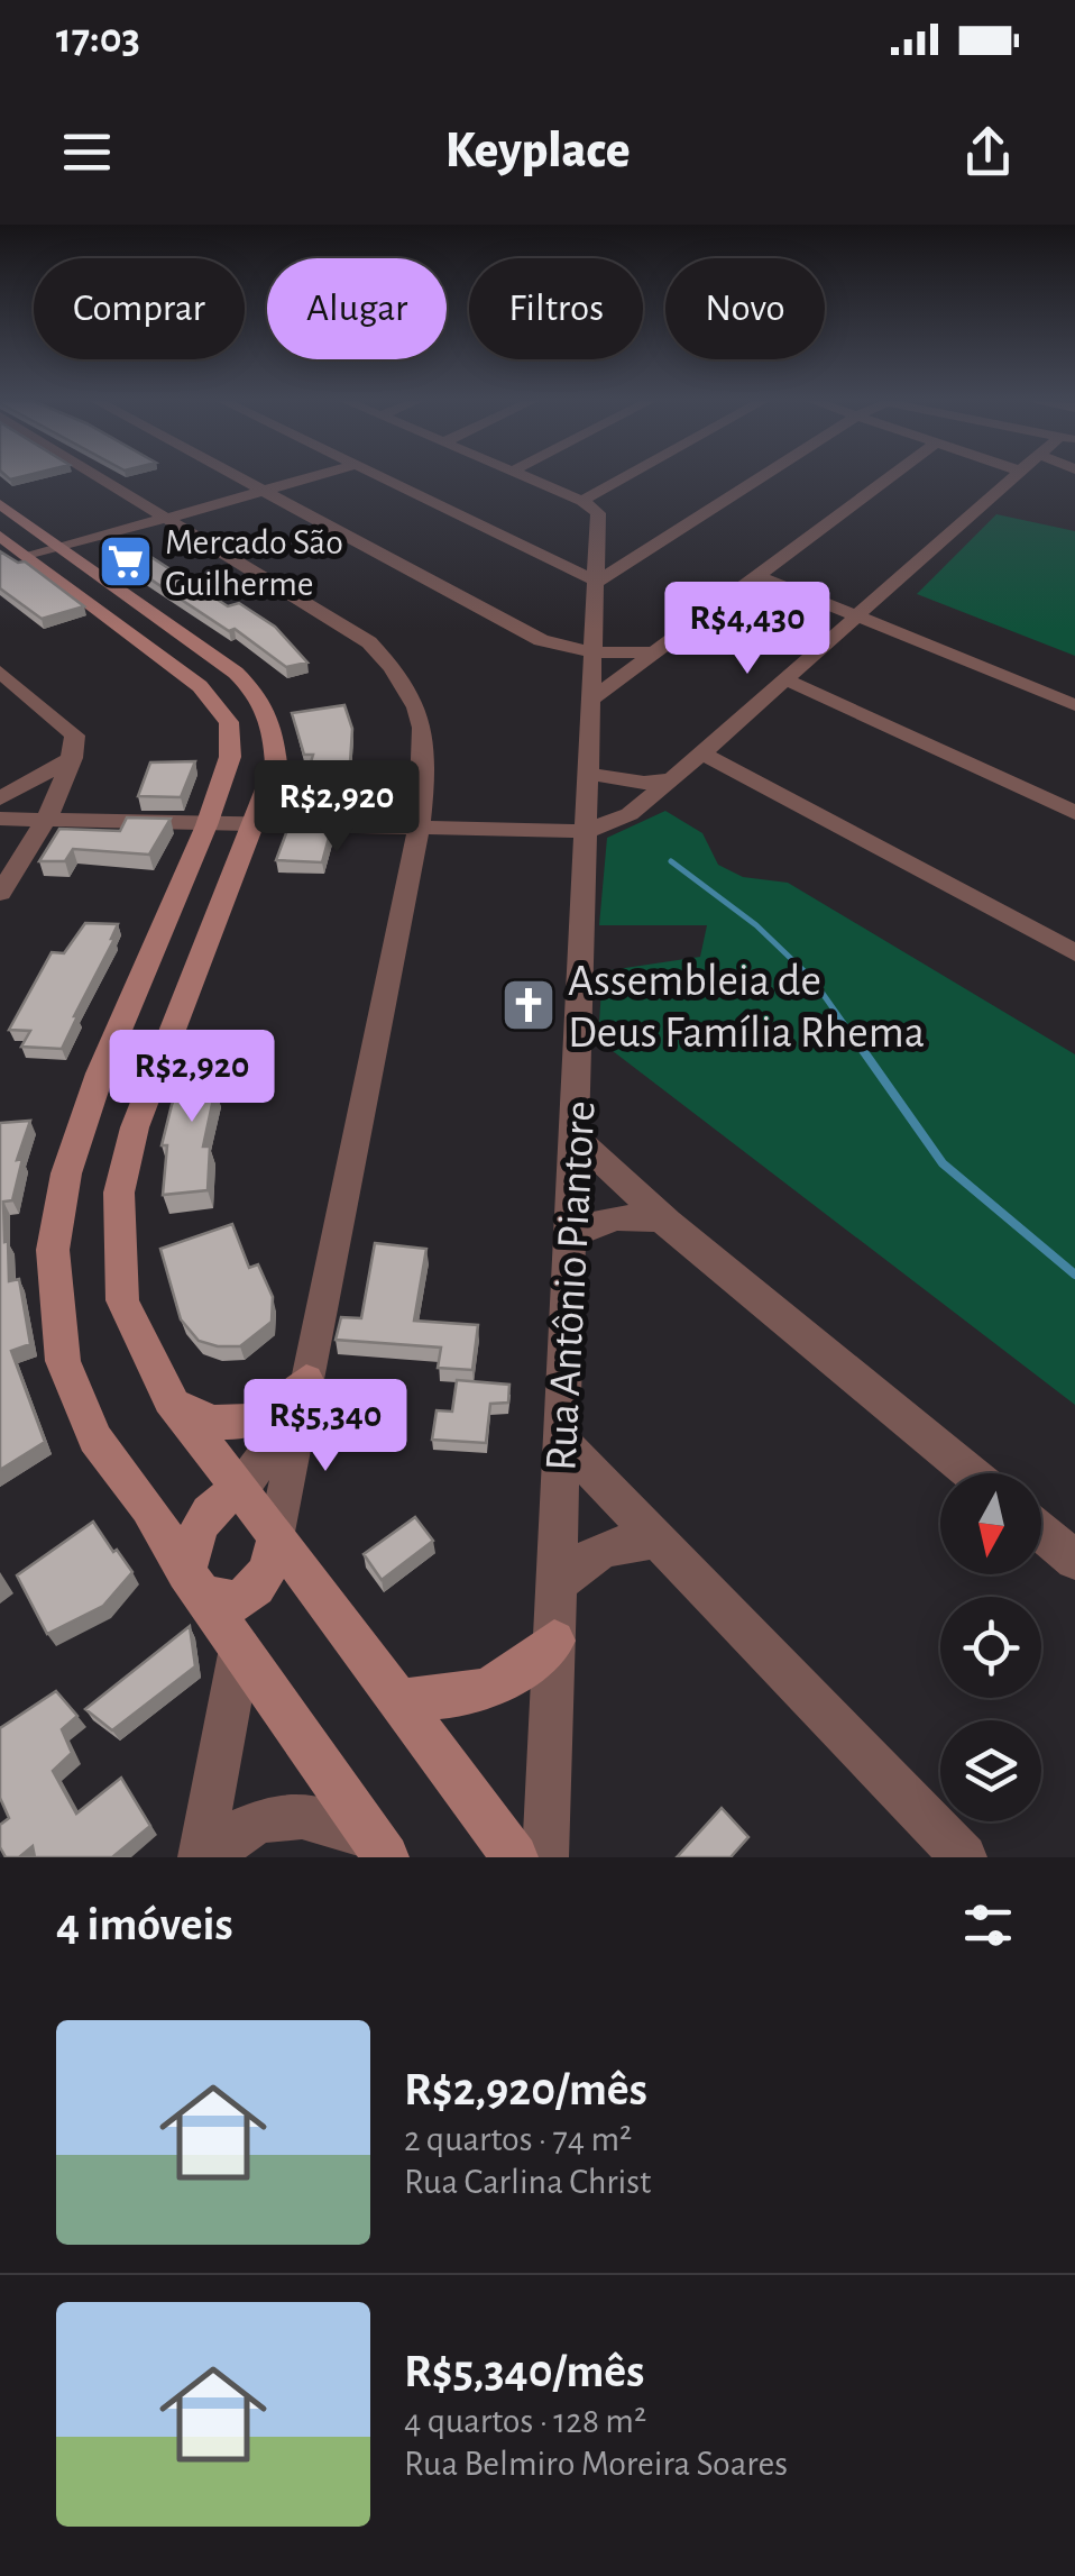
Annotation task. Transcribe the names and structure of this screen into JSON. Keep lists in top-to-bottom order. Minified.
{"streets":{"street":["Rua Antônio Piantore"]},"places":{"supermarket":["Mercado São Guilherme"],"church":["Assembleia de Deus Família Rhema"]},"north":"bottom","page":{"status":"17:03","header":"Keyplace","chip":["Comprar","Alugar","Filtros","Novo"],"price":["R$4,430","R$2,920","R$2,920","R$5,340"],"heading":"4 imóveis","list":[{"name":"R$2,920/mês","note":"2 quartos · 74 m² · Rua Carlina Christ"},{"name":"R$5,340/mês","note":"4 quartos · 128 m² · Rua Belmiro Moreira Soares"}]}}
